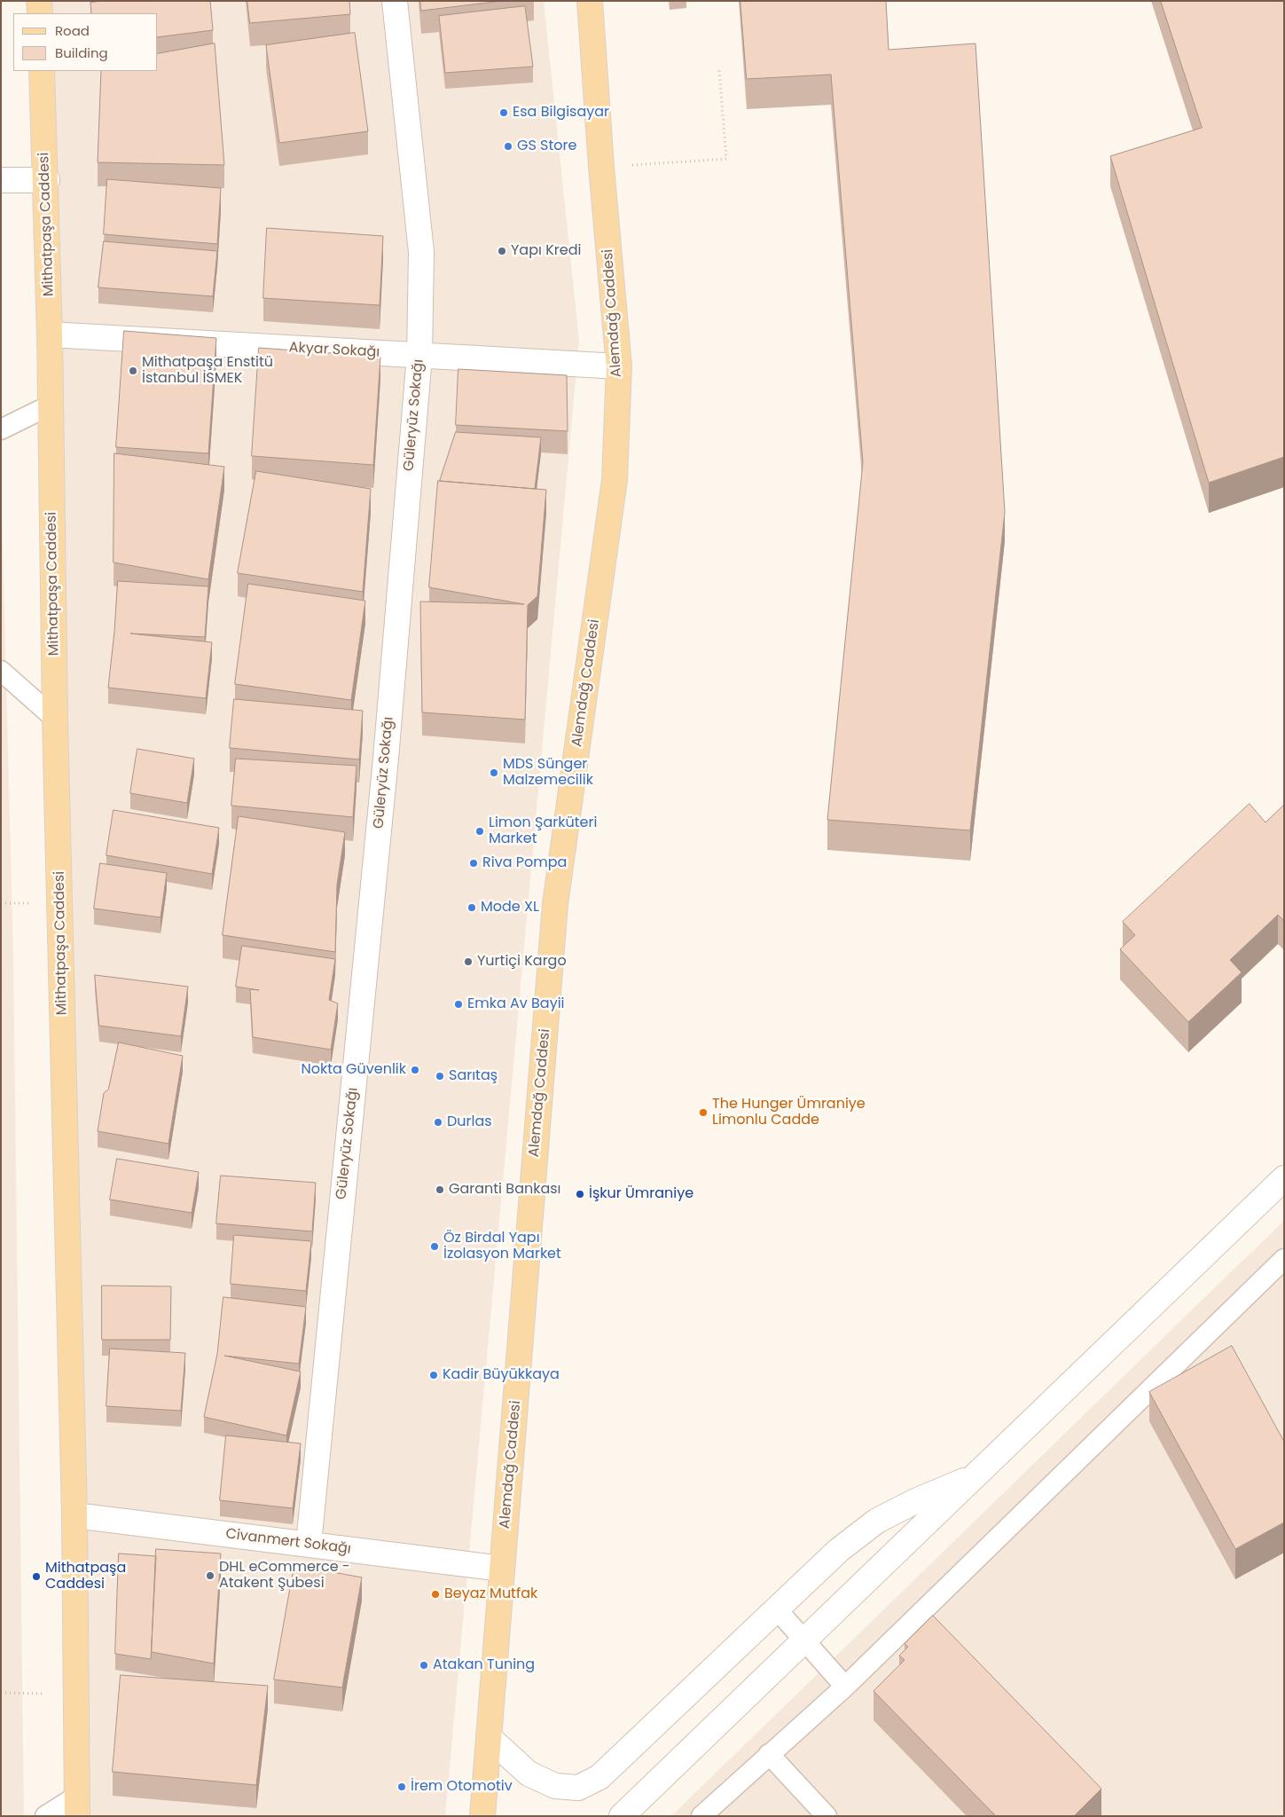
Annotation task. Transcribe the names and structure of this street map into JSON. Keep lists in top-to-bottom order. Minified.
{"streets":{"main road":["Mithatpaşa Caddesi","Alemdağ Caddesi"],"street":["Akyar Sokağı","Güleryüz Sokağı","Civanmert Sokağı"]},"crossings":[["Mithatpaşa Caddesi","Akyar Sokağı"],["Mithatpaşa Caddesi","Civanmert Sokağı"],["Alemdağ Caddesi","Akyar Sokağı"],["Alemdağ Caddesi","Civanmert Sokağı"],["Akyar Sokağı","Güleryüz Sokağı"],["Güleryüz Sokağı","Civanmert Sokağı"]],"places":["Esa Bilgisayar","GS Store","Yapı Kredi","Mithatpaşa Enstitü İstanbul İSMEK","MDS Sünger Malzemecilik","Limon Şarküteri Market","Riva Pompa","Mode XL","Yurtiçi Kargo","Emka Av Bayii","Nokta Güvenlik","Sarıtaş","The Hunger Ümraniye Limonlu Cadde","Durlas","Garanti Bankası","İşkur Ümraniye","Öz Birdal Yapı İzolasyon Market","Kadir Büyükkaya","DHL eCommerce - Atakent Şubesi","Mithatpaşa Caddesi","Beyaz Mutfak","Atakan Tuning","İrem Otomotiv"],"legend":["Road","Building"]}
